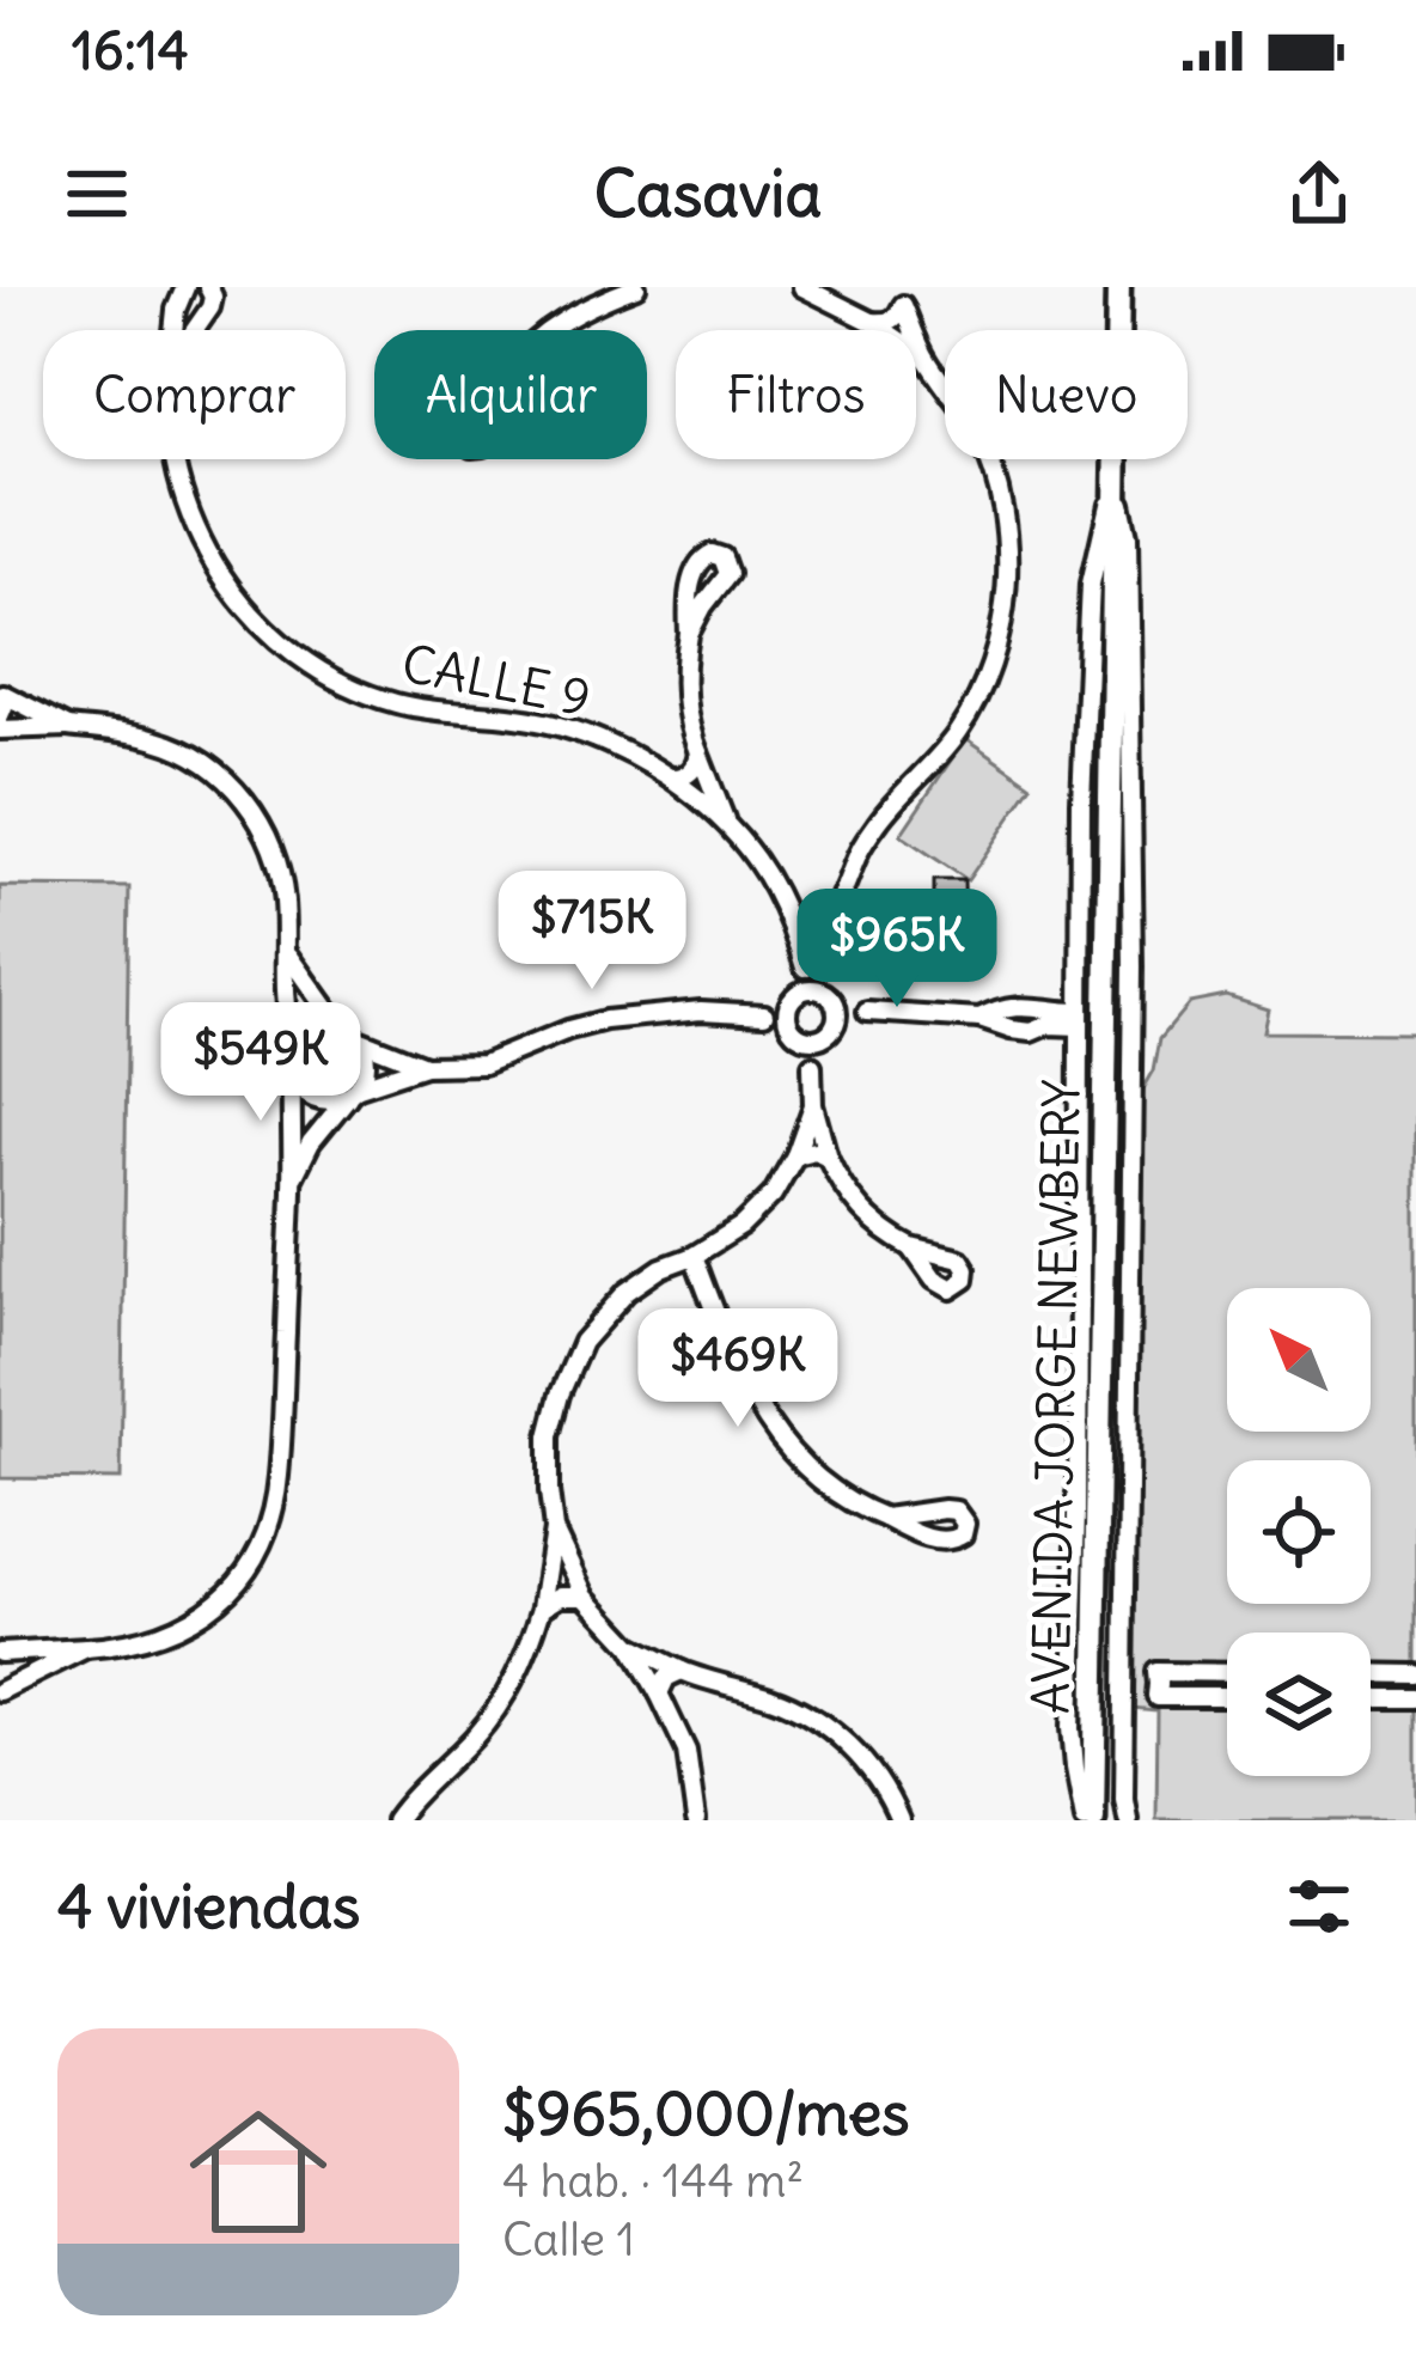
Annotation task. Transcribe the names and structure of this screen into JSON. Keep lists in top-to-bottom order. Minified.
{"streets":{"main road":["AVENIDA JORGE NEWBERY"],"street":["CALLE 9"]},"north":"top left","page":{"status":"16:14","header":"Casavia","chip":["Comprar","Alquilar","Filtros","Nuevo"],"price":["$715K","$965K","$549K","$469K"],"heading":"4 viviendas","list":[{"name":"$965,000/mes","note":"4 hab. · 144 m² · Calle 1"}]}}
